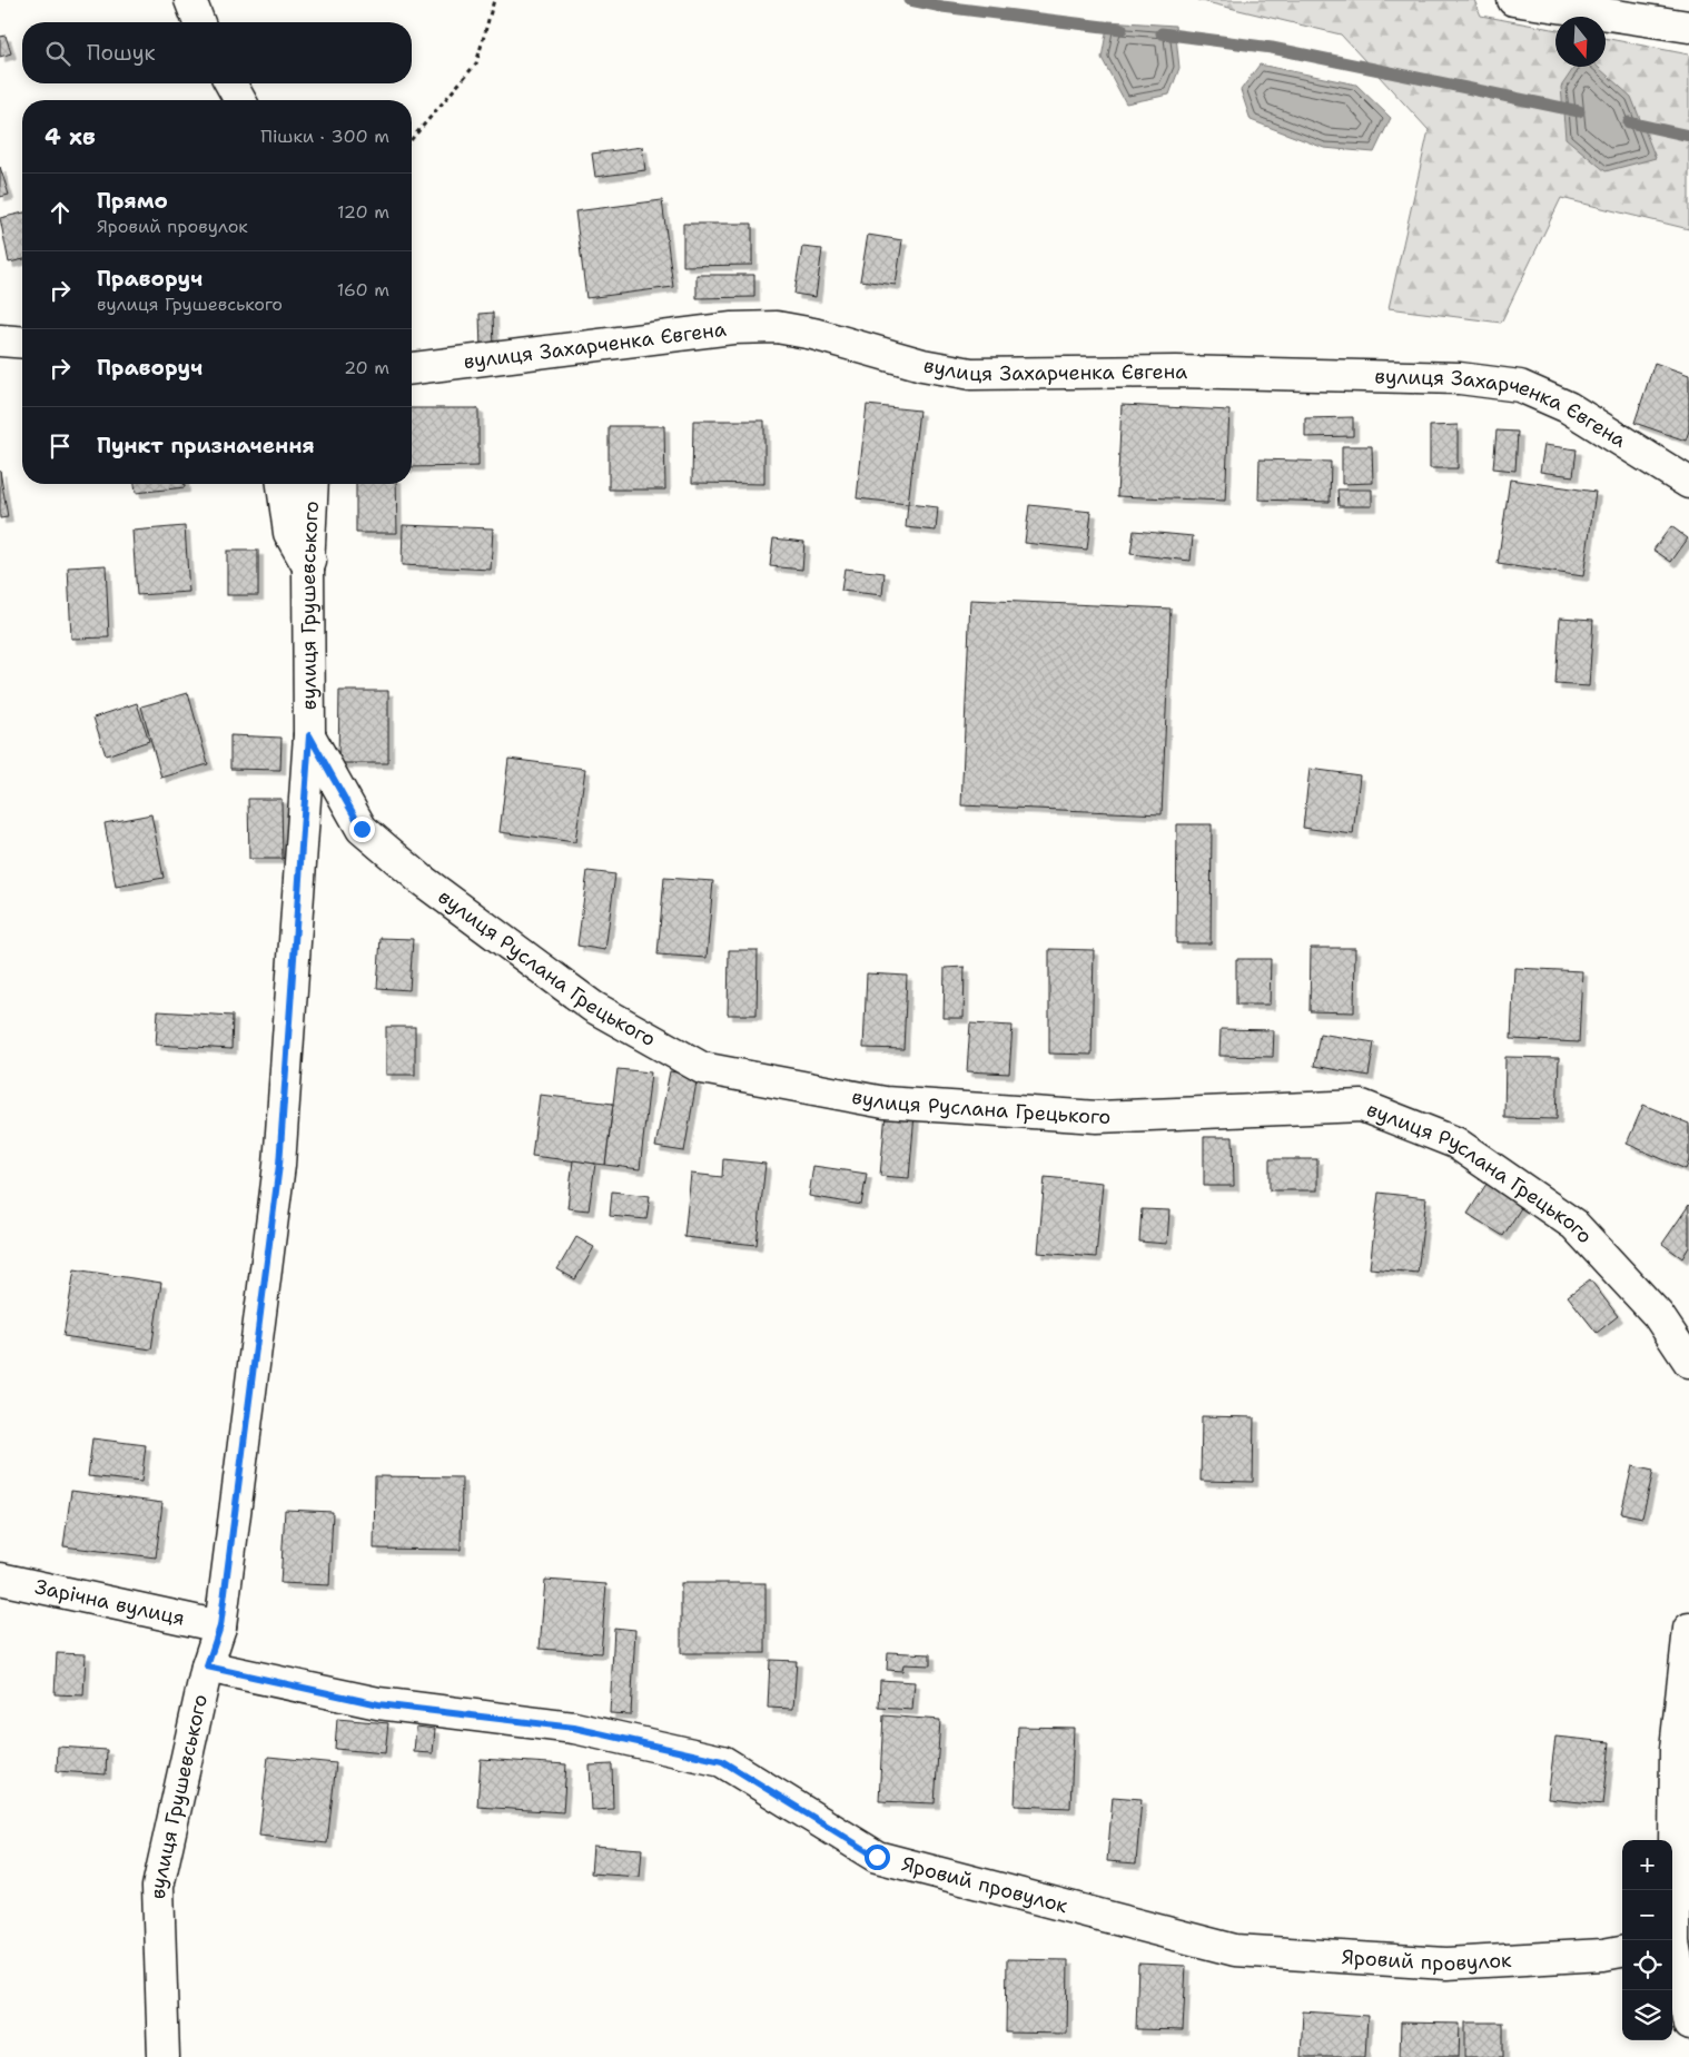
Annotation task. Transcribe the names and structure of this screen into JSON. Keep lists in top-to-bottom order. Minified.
{"streets":{"street":["вулиця Захарченка Євгена","вулиця Грушевського","вулиця Руслана Грецького","Зарічна вулиця","Яровий провулок"]},"crossings":[["вулиця Грушевського","вулиця Руслана Грецького"],["вулиця Грушевського","Зарічна вулиця"],["вулиця Грушевського","Яровий провулок"]],"north":"bottom","page":{"search":"Пошук","heading":["4 хв","Пішки · 300 m"],"list":[["Прямо","Яровий провулок","120 m"],["Праворуч","вулиця Грушевського","160 m"],["Праворуч","20 m"],"Пункт призначення"],"map_buttons":["+","−"]}}
